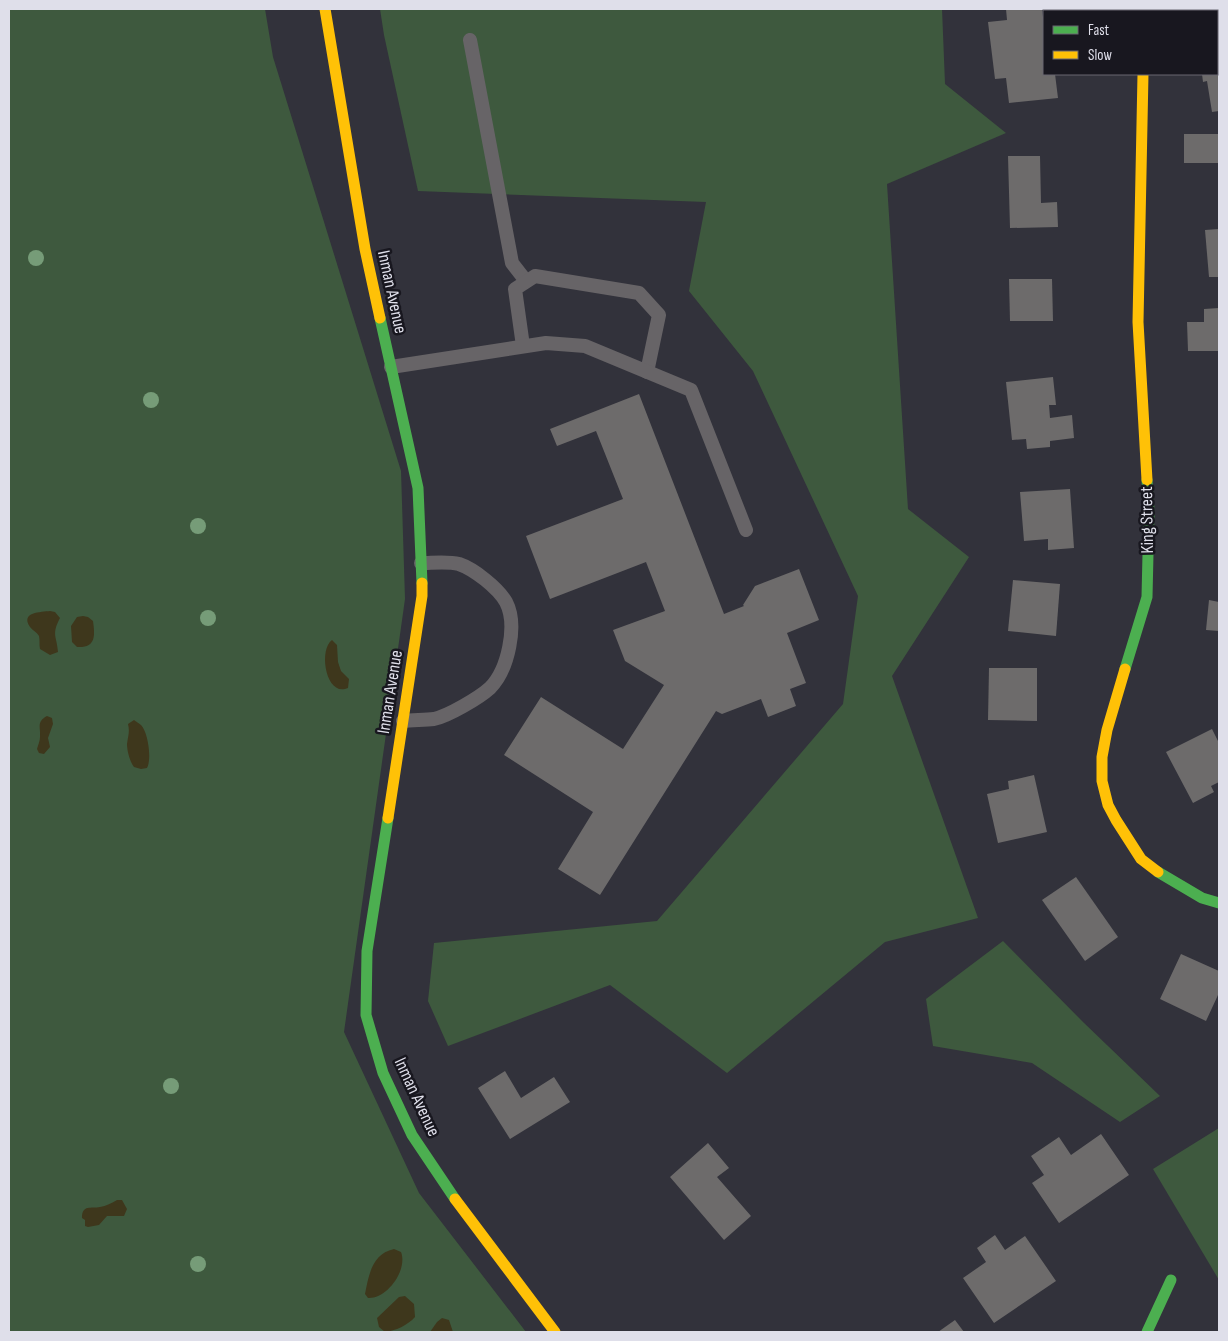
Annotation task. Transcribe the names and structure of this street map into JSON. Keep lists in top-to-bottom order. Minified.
{"streets":{"main road":["Inman Avenue","King Street"]},"legend":["Fast","Slow"]}
